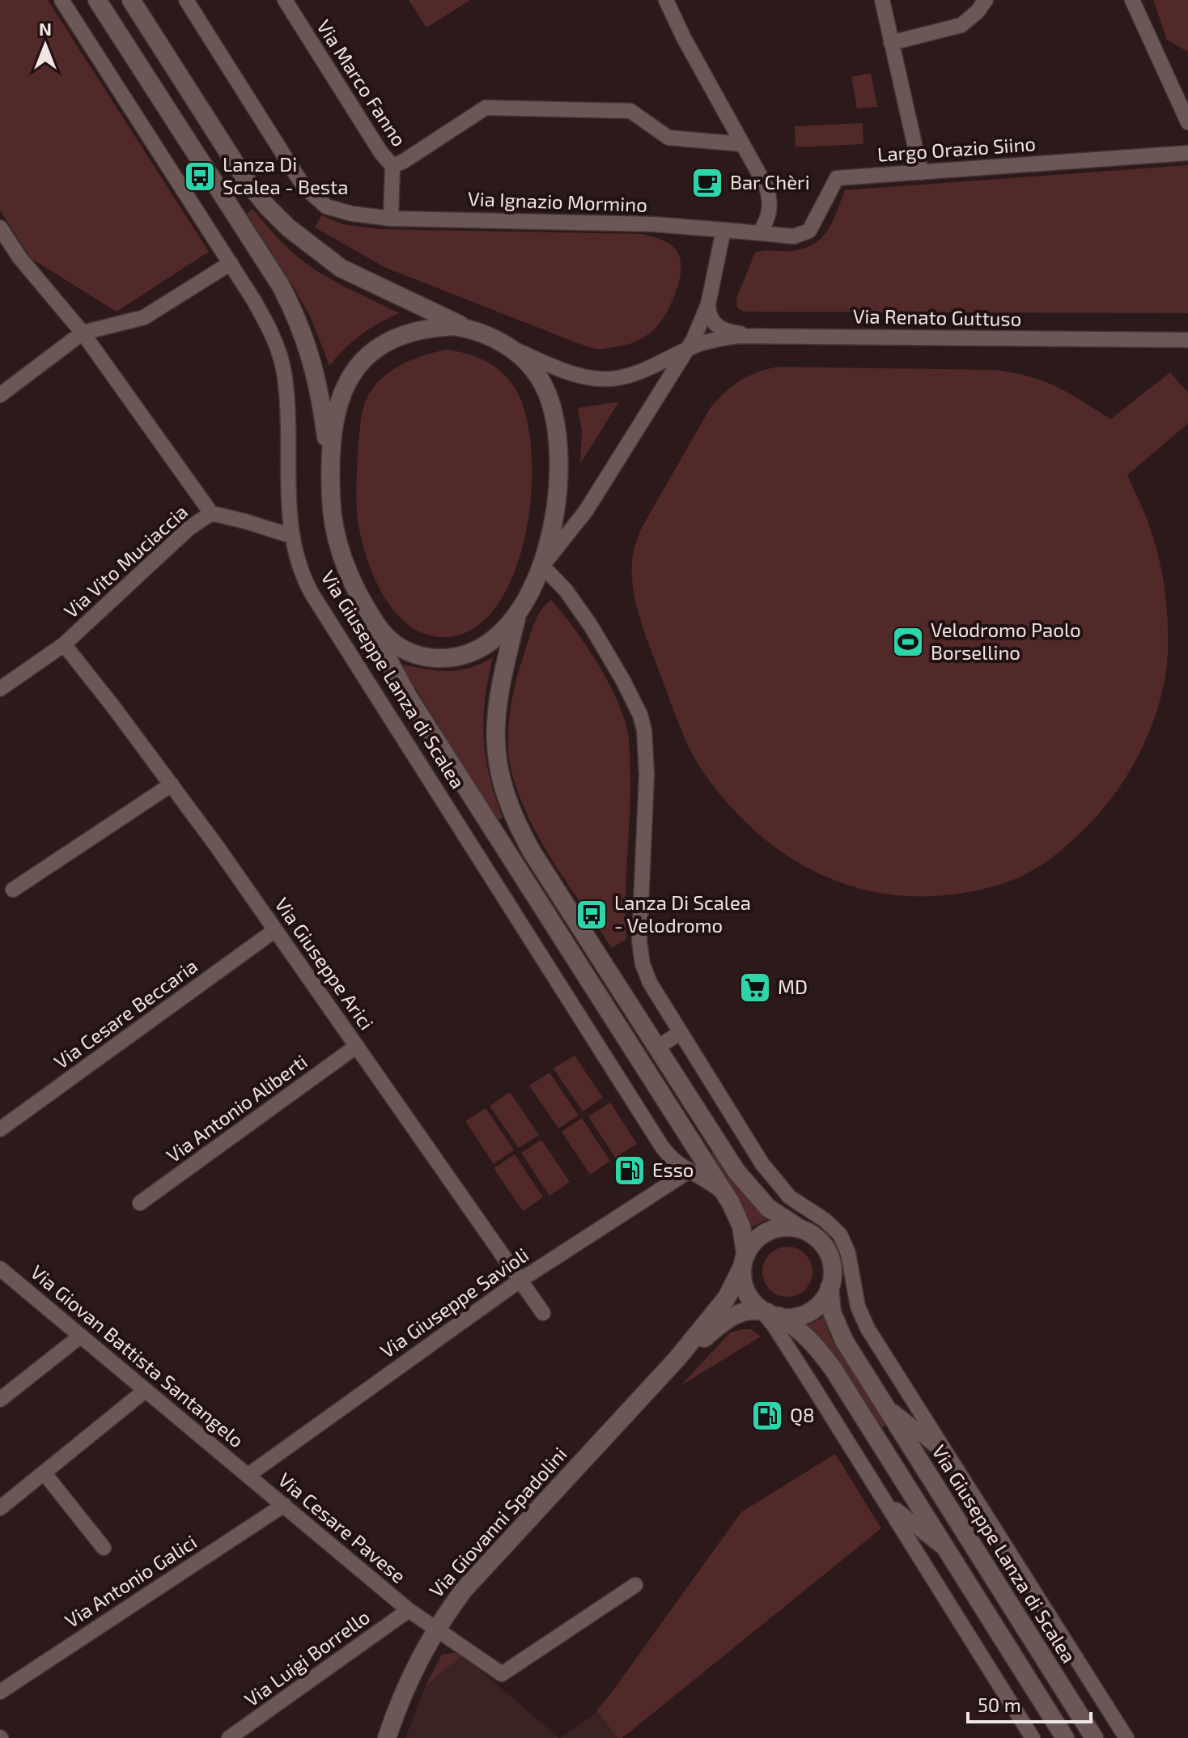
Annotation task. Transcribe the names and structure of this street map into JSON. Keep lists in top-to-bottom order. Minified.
{"streets":{"street":["Via Marco Fanno","Largo Orazio Siino","Via Ignazio Mormino","Via Renato Guttuso","Via Vito Muciaccia","Via Giuseppe Lanza di Scalea","Via Giuseppe Arici","Via Cesare Beccaria","Via Antonio Aliberti","Via Giuseppe Savioli","Via Giovan Battista Santangelo","Via Giovanni Spadolini","Via Cesare Pavese","Via Antonio Galici","Via Luigi Borrello"]},"crossings":[["Largo Orazio Siino","Via Ignazio Mormino"],["Via Vito Muciaccia","Via Giuseppe Lanza di Scalea"],["Via Vito Muciaccia","Via Giuseppe Arici"],["Via Giuseppe Lanza di Scalea","Via Giuseppe Savioli"],["Via Giuseppe Lanza di Scalea","Via Giovanni Spadolini"],["Via Giuseppe Arici","Via Cesare Beccaria"],["Via Giuseppe Arici","Via Antonio Aliberti"],["Via Giuseppe Arici","Via Giuseppe Savioli"],["Via Giuseppe Savioli","Via Giovan Battista Santangelo"],["Via Giuseppe Savioli","Via Cesare Pavese"],["Via Giovan Battista Santangelo","Via Cesare Pavese"],["Via Giovanni Spadolini","Via Cesare Pavese"],["Via Cesare Pavese","Via Antonio Galici"],["Via Cesare Pavese","Via Luigi Borrello"]],"places":{"bus stop":["Lanza Di Scalea - Besta","Lanza Di Scalea - Velodromo"],"cafe":["Bar Chèri"],"sports":["Velodromo Paolo Borsellino"],"supermarket":["MD"],"fuel station":["Esso","Q8"]},"scale_bar":"50 m","north":"top"}
